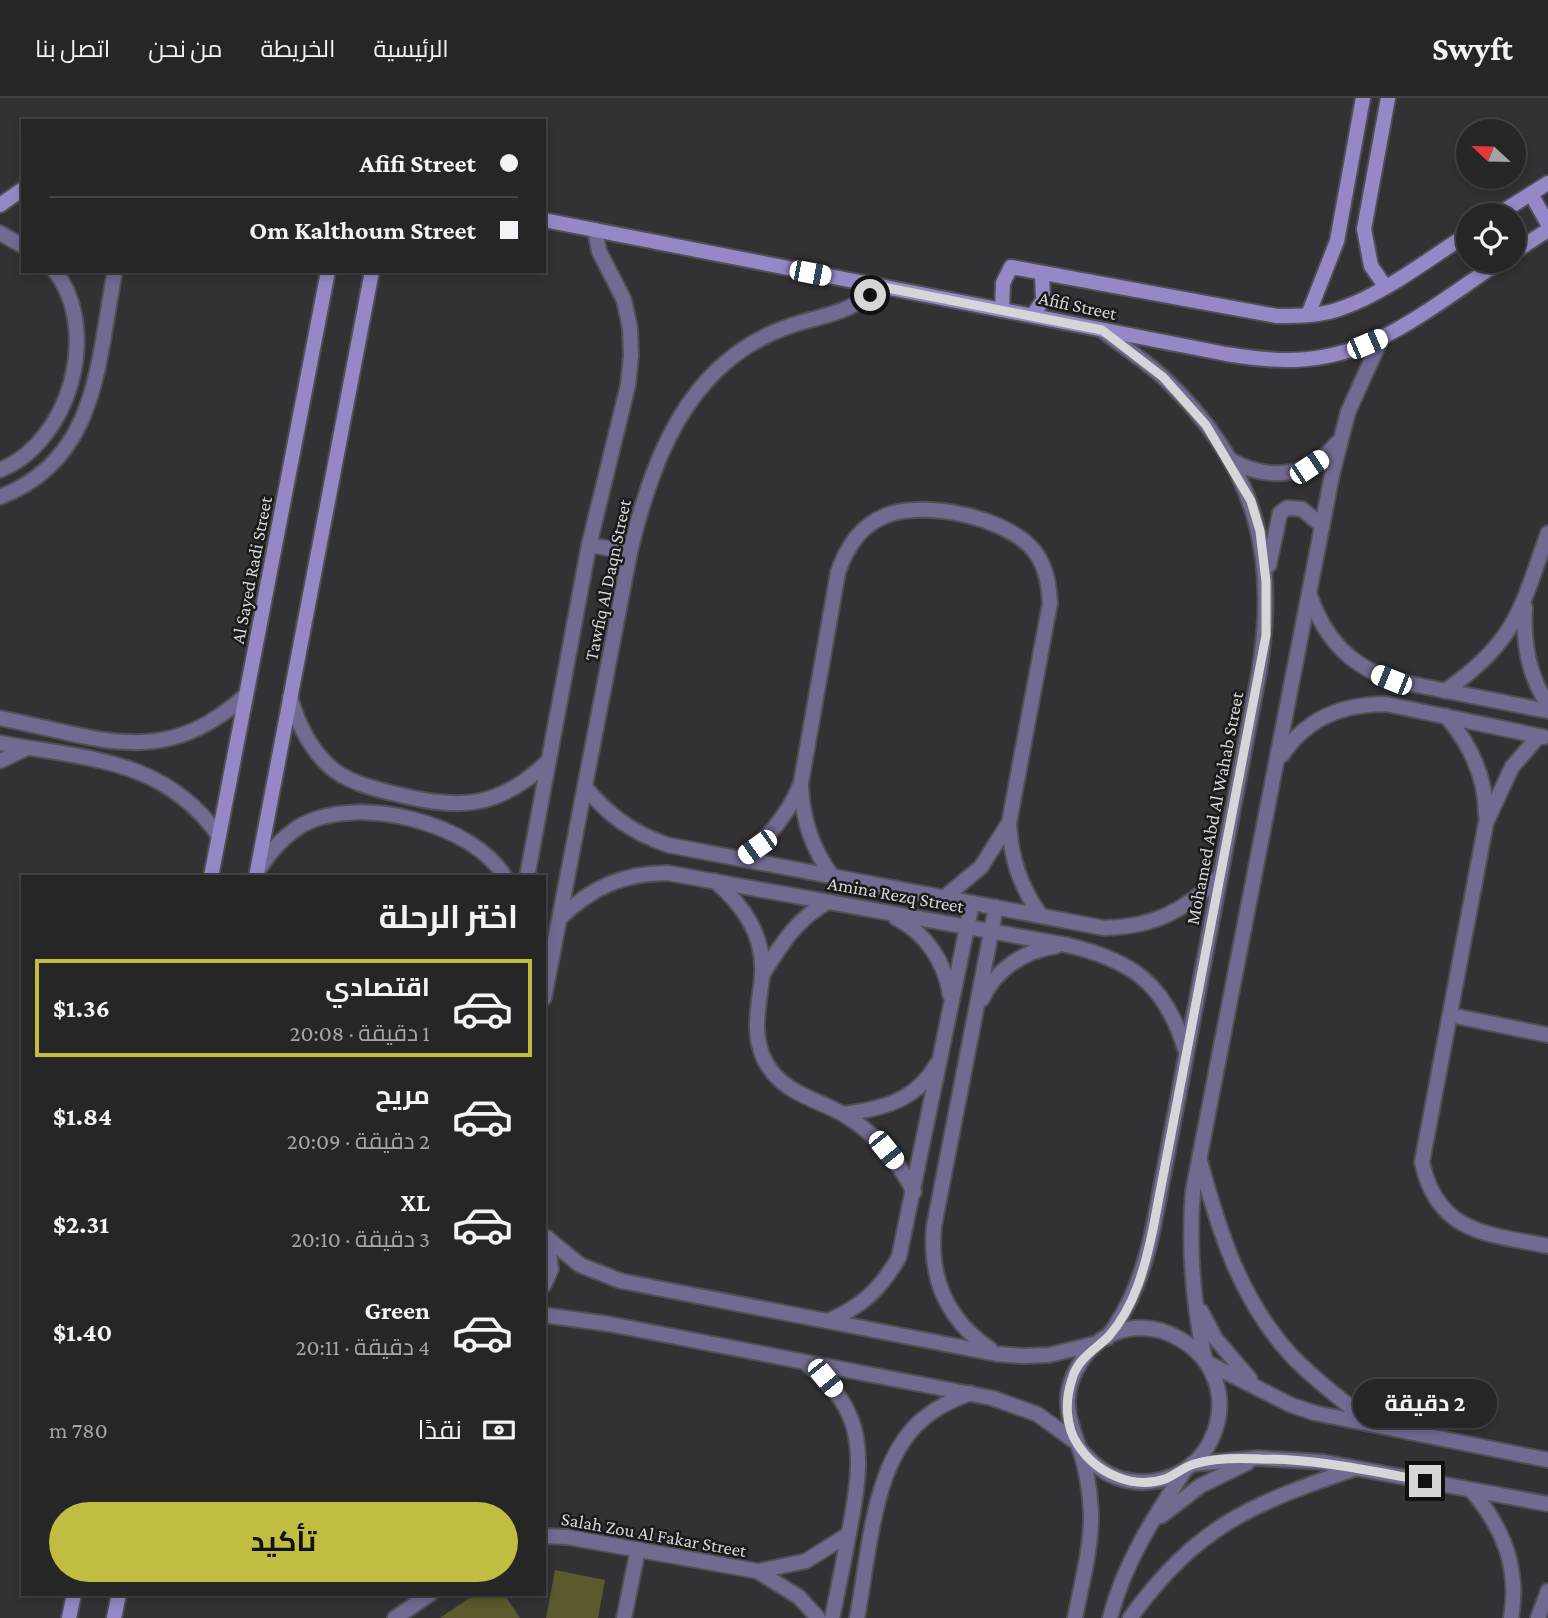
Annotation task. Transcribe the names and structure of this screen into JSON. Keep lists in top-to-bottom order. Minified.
{"streets":{"street":["Afifi Street","Al Sayed Radi Street","Tawfiq Al Daqn Street","Mohamed Abd Al Wahab Street","Amina Rezq Street","Salah Zou Al Fakar Street"]},"crossings":[["Afifi Street","Tawfiq Al Daqn Street"],["Afifi Street","Mohamed Abd Al Wahab Street"],["Tawfiq Al Daqn Street","Amina Rezq Street"],["Mohamed Abd Al Wahab Street","Amina Rezq Street"]],"north":"left","page":{"header":"Swyft","nav":["الرئيسية","الخريطة","من نحن","اتصل بنا"],"banner":["Afifi Street","Om Kalthoum Street"],"heading":"اختر الرحلة","list":[{"name":"اقتصادي","note":"1 دقيقة · 20:08","value":"$1.36"},{"name":"مريح","note":"2 دقيقة · 20:09","value":"$1.84"},{"name":"XL","note":"3 دقيقة · 20:10","value":"$2.31"},{"name":"Green","note":"4 دقيقة · 20:11","value":"$1.40"}],"bubble":"2 دقيقة","pay":["نقدًا","780 m"],"buttons":"تأكيد"}}
